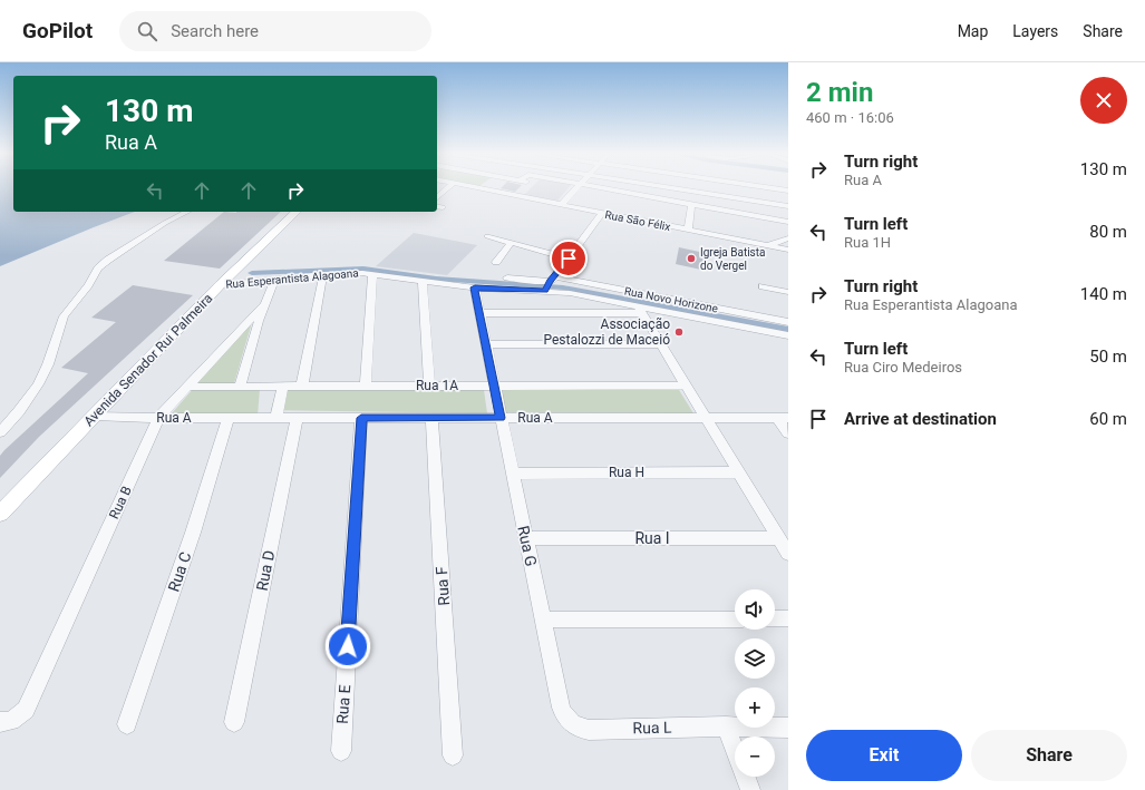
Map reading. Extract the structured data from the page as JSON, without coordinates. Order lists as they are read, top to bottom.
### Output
{
  "streets": {
    "main road": ["Avenida Senador Rui Palmeira"],
    "street": [
      "Rua São Félix",
      "Rua Esperantista Alagoana",
      "Rua Novo Horizone",
      "Rua 1A",
      "Rua A",
      "Rua H",
      "Rua B",
      "Rua I",
      "Rua G",
      "Rua D",
      "Rua C",
      "Rua F",
      "Rua E",
      "Rua L"
    ]
  },
  "crossings": [
    ["Rua Esperantista Alagoana", "Rua Novo Horizone"],
    ["Rua Esperantista Alagoana", "Avenida Senador Rui Palmeira"],
    ["Rua Esperantista Alagoana", "Rua G"],
    ["Avenida Senador Rui Palmeira", "Rua A"],
    ["Rua 1A", "Rua B"],
    ["Rua 1A", "Rua G"],
    ["Rua A", "Rua B"],
    ["Rua A", "Rua G"],
    ["Rua A", "Rua D"],
    ["Rua A", "Rua C"],
    ["Rua A", "Rua F"],
    ["Rua A", "Rua E"],
    ["Rua H", "Rua G"],
    ["Rua I", "Rua G"],
    ["Rua G", "Rua L"]
  ],
  "places": ["Igreja Batista do Vergel", "Associação Pestalozzi de Maceió"],
  "page": {
    "header": "GoPilot",
    "search": "Search here",
    "nav": ["Map", "Layers", "Share"],
    "heading": ["2 min", "460 m · 16:06"],
    "turn": ["130 m", "Rua A"],
    "list": [
      {
        "name": "Turn right",
        "note": "Rua A",
        "value": "130 m"
      },
      {
        "name": "Turn left",
        "note": "Rua 1H",
        "value": "80 m"
      },
      {
        "name": "Turn right",
        "note": "Rua Esperantista Alagoana",
        "value": "140 m"
      },
      {
        "name": "Turn left",
        "note": "Rua Ciro Medeiros",
        "value": "50 m"
      },
      {
        "name": "Arrive at destination",
        "value": "60 m"
      }
    ],
    "map_buttons": ["+", "−"],
    "buttons": ["Exit", "Share"]
  }
}
